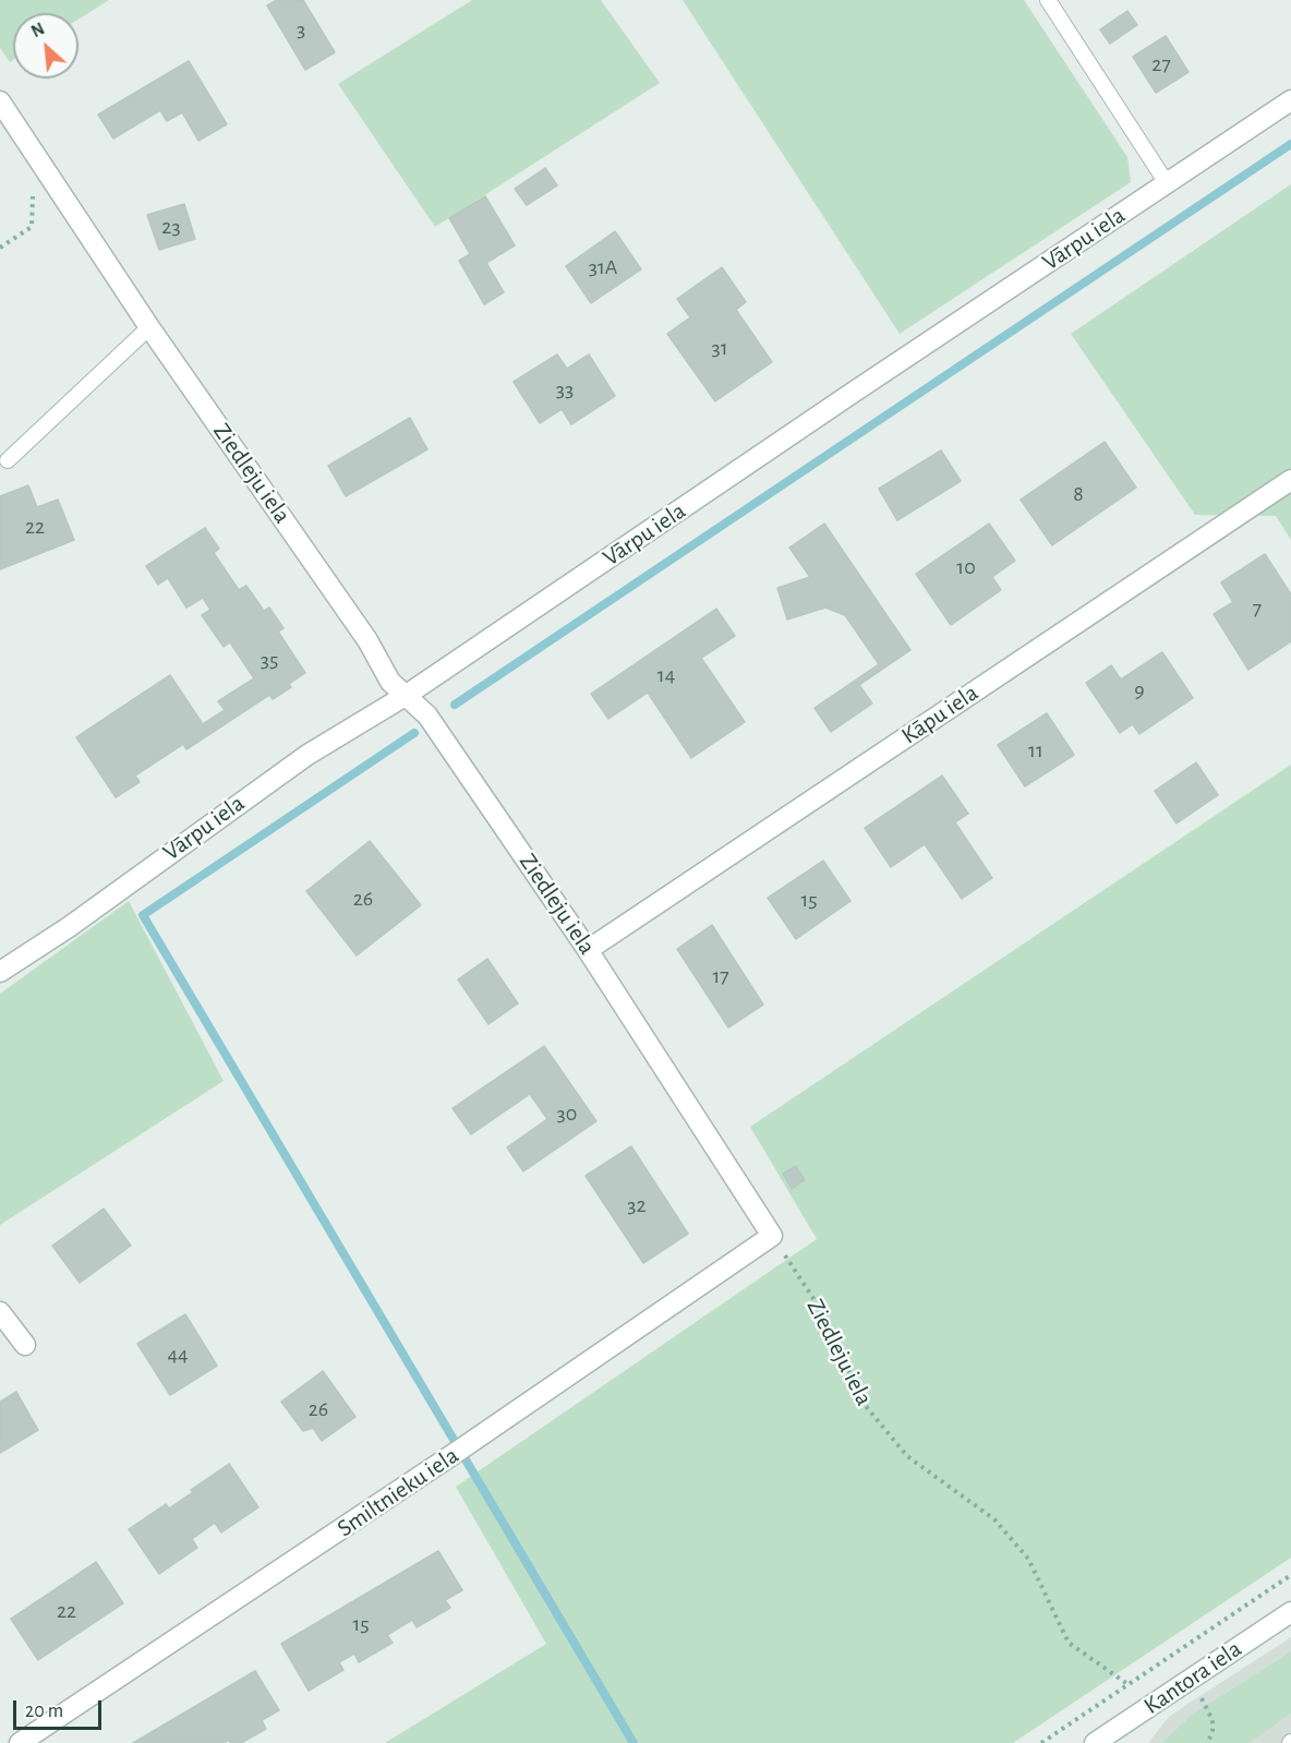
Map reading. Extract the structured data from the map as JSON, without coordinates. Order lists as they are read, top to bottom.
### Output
{
  "streets": {
    "street": [
      "Vārpu iela",
      "Ziedleju iela",
      "Kāpu iela",
      "Smiltnieku iela",
      "Kantora iela"
    ]
  },
  "crossings": [
    ["Vārpu iela", "Ziedleju iela"],
    ["Ziedleju iela", "Kāpu iela"],
    ["Ziedleju iela", "Smiltnieku iela"]
  ],
  "house_numbers": [
    "3",
    "27",
    "23",
    "31A",
    "31",
    "33",
    "8",
    "22",
    "10",
    "7",
    "35",
    "14",
    "9",
    "11",
    "26",
    "15",
    "17",
    "30",
    "32",
    "44",
    "26",
    "22",
    "15"
  ],
  "scale_bar": "20 m",
  "north": "top left"
}
